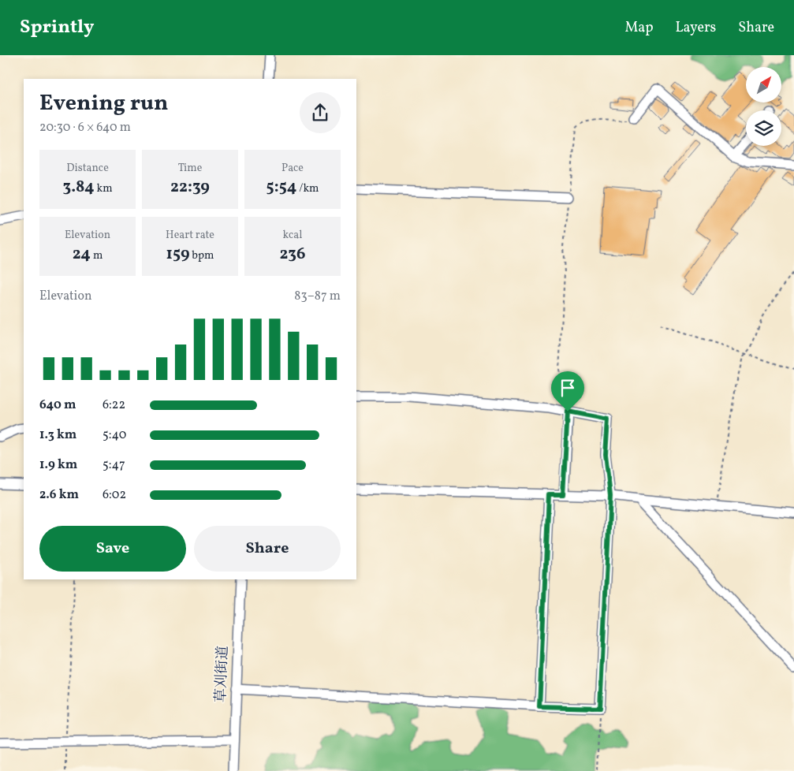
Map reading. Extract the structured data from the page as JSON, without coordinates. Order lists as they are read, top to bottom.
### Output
{
  "streets": {
    "street": ["草刈街道"]
  },
  "north": "top right",
  "page": {
    "header": "Sprintly",
    "nav": ["Map", "Layers", "Share"],
    "heading": ["Evening run", "20:30 · 6 × 640 m"],
    "stats": [
      ["Distance", "3.84 km"],
      ["Time", "22:39"],
      ["Pace", "5:54 /km"],
      ["Elevation", "24 m"],
      ["Heart rate", "159 bpm"],
      ["kcal", "236"]
    ],
    "chart": ["Elevation", "83–87 m"],
    "list": [
      {
        "name": "640 m",
        "note": "6:22"
      },
      {
        "name": "1.3 km",
        "note": "5:40"
      },
      {
        "name": "1.9 km",
        "note": "5:47"
      },
      {
        "name": "2.6 km",
        "note": "6:02"
      }
    ],
    "buttons": ["Save", "Share"]
  }
}
